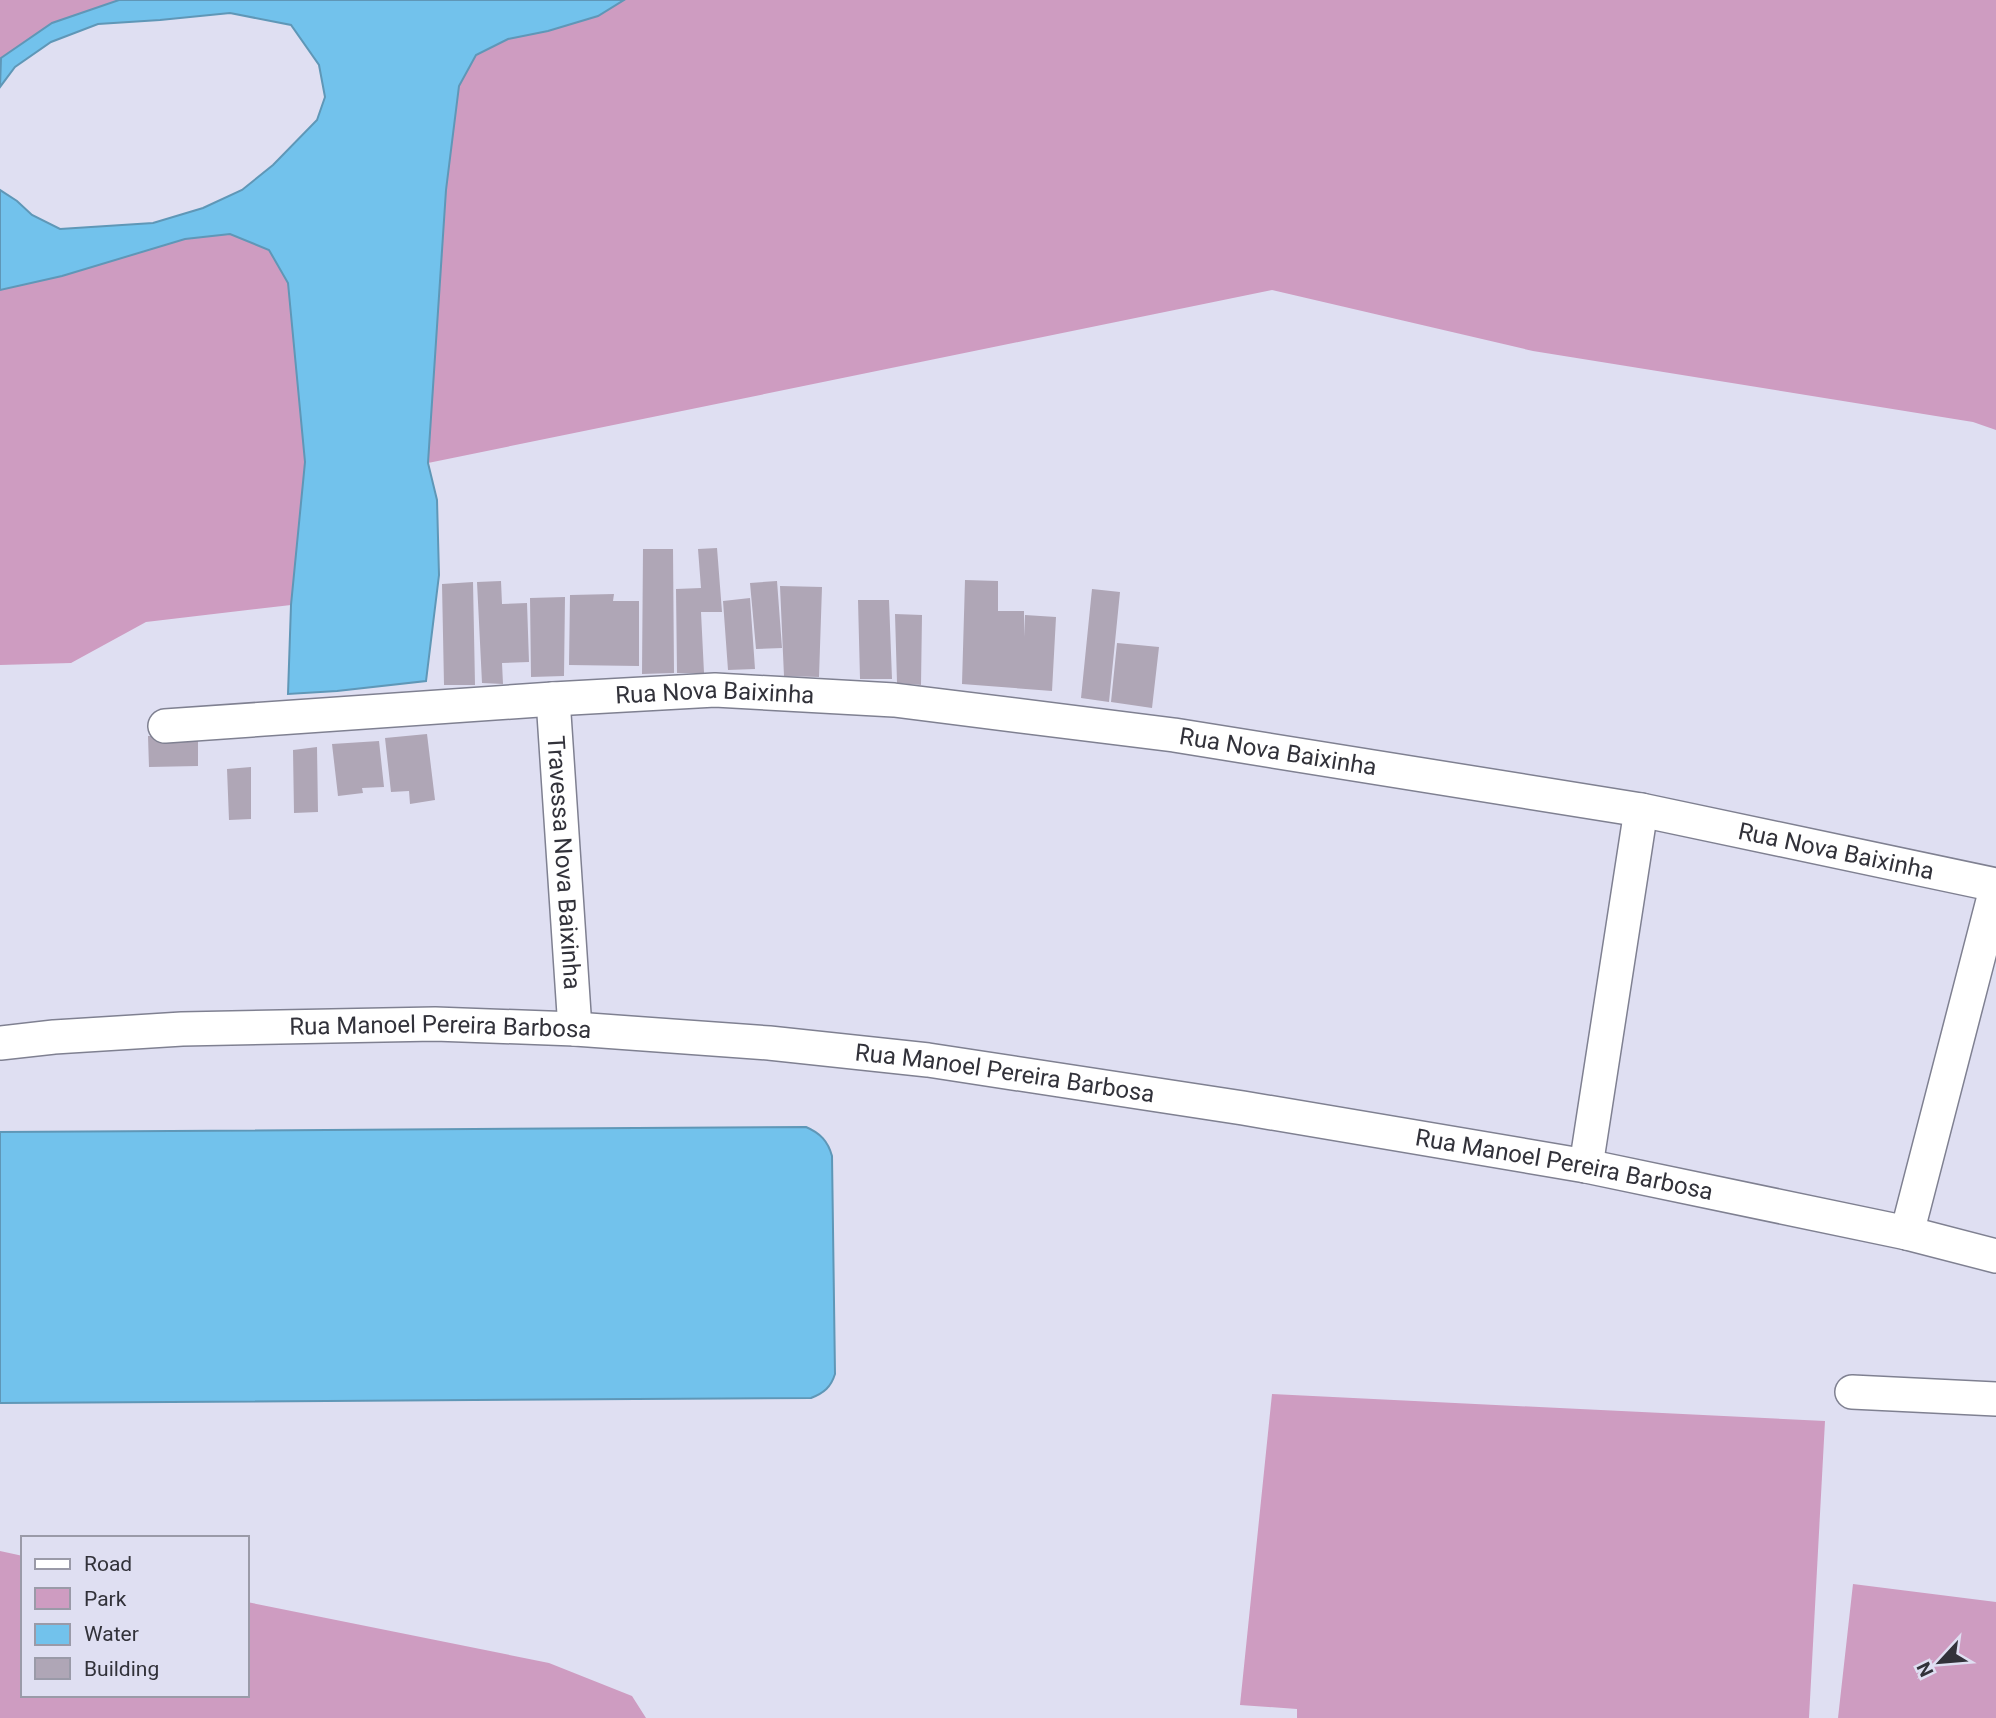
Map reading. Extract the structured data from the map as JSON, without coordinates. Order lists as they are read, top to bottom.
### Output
{
  "streets": {
    "street": ["Rua Nova Baixinha", "Travessa Nova Baixinha", "Rua Manoel Pereira Barbosa"]
  },
  "crossings": [
    ["Rua Nova Baixinha", "Travessa Nova Baixinha"],
    ["Travessa Nova Baixinha", "Rua Manoel Pereira Barbosa"]
  ],
  "legend": [
    "Road",
    "Park",
    "Water",
    "Building"
  ],
  "north": "bottom left"
}
